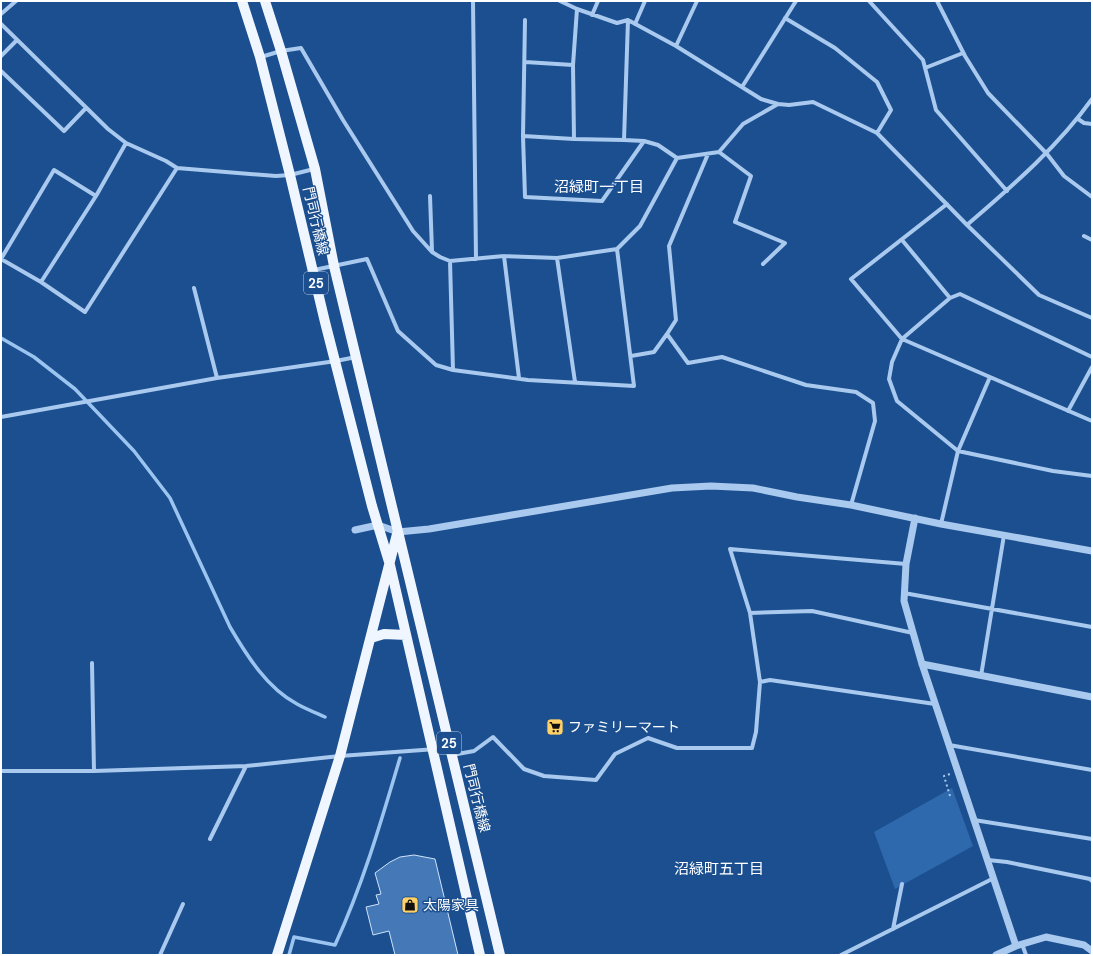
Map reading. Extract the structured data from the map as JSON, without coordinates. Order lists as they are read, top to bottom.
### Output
{
  "streets": {
    "main road": ["門司行橋線", "25"]
  },
  "districts": ["沼緑町一丁目", "沼緑町五丁目"],
  "places": {
    "supermarket": ["ファミリーマート"],
    "shop": ["太陽家具"]
  }
}
